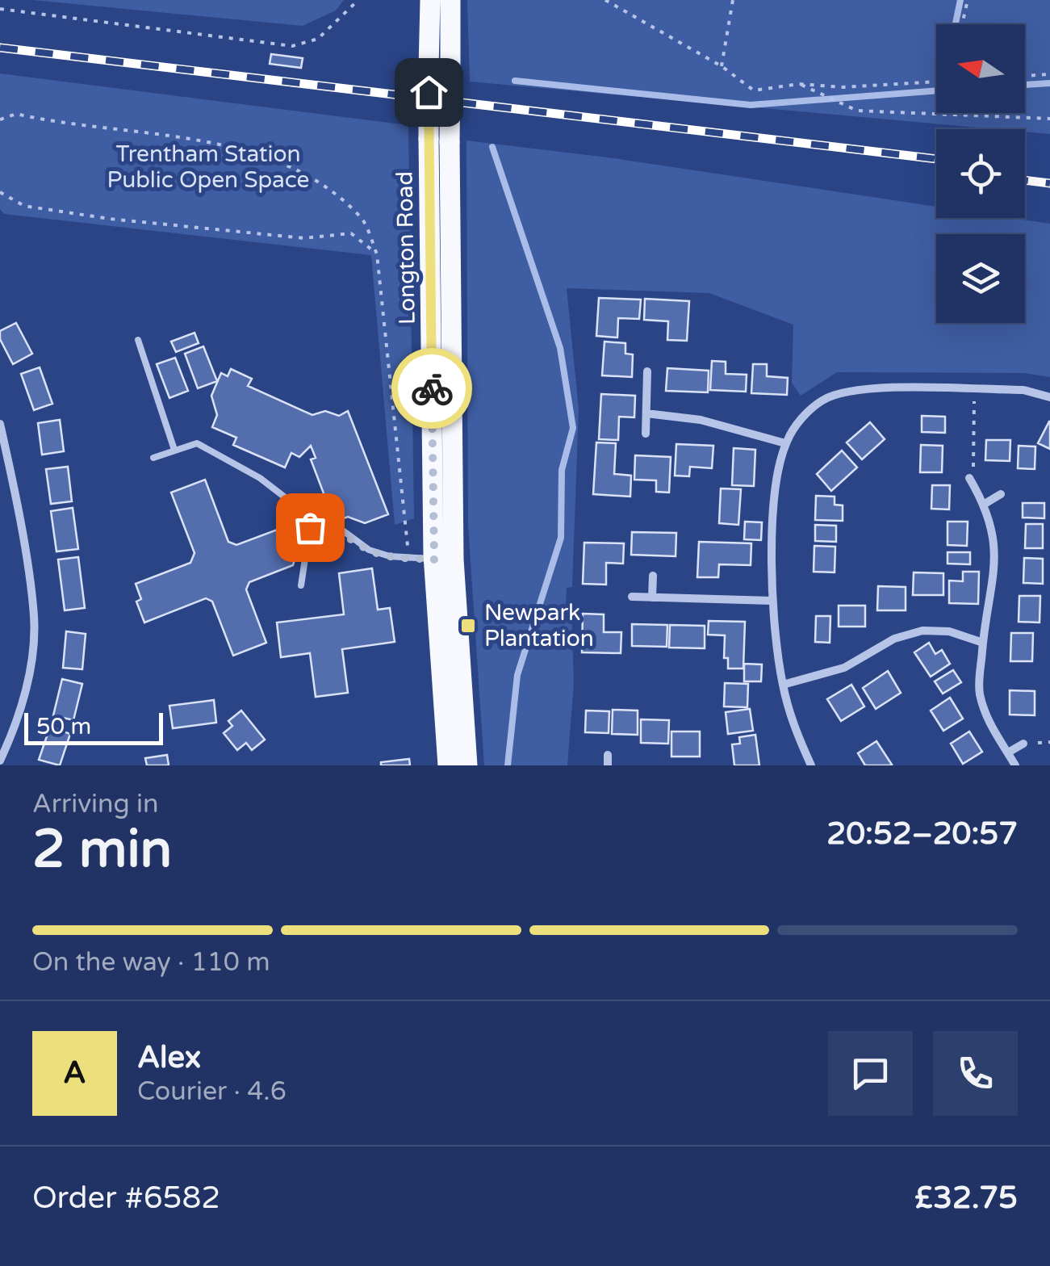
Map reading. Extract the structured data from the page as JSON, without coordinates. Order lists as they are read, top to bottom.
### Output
{
  "streets": {
    "main road": ["Longton Road"]
  },
  "parks": ["Trentham Station Public Open Space"],
  "places": {
    "transit": ["Newpark Plantation"]
  },
  "scale_bar": "50 m",
  "north": "left",
  "page": {
    "scale": "50 m",
    "heading": ["2 min", "Arriving in", "20:52–20:57"],
    "panel": [
      "Alex",
      "Courier · 4.6",
      "Order #6582",
      "£32.75"
    ],
    "bar": "On the way · 110 m",
    "round": "A"
  }
}
